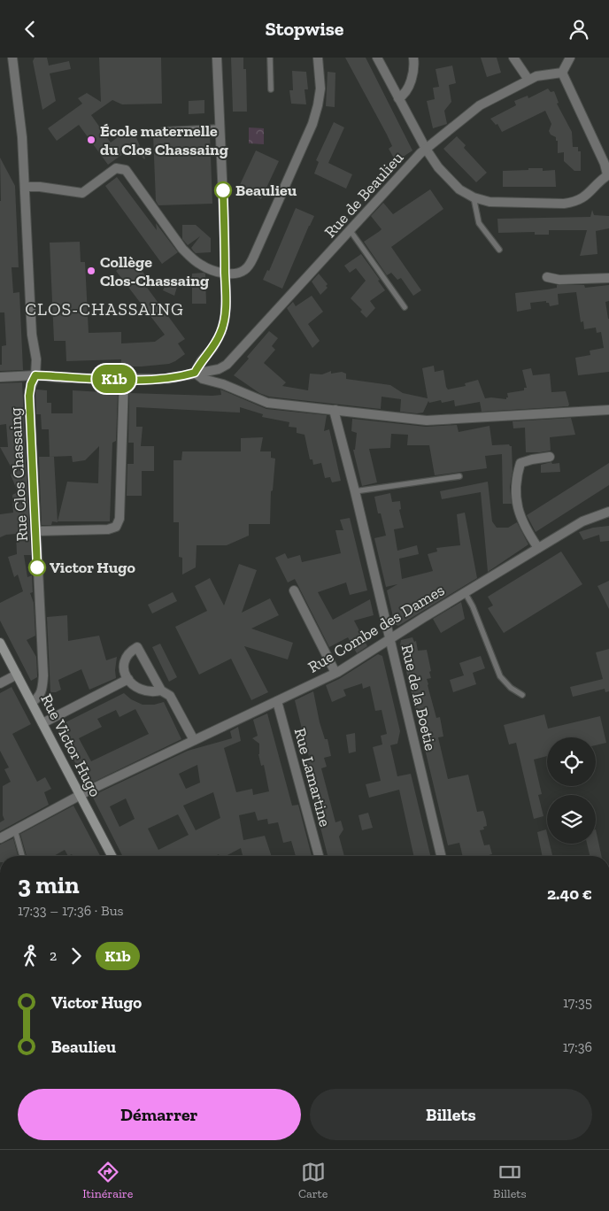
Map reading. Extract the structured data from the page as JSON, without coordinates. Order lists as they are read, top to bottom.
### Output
{
  "streets": {
    "main road": ["Rue Victor Hugo"],
    "street": [
      "Rue de Beaulieu",
      "Rue Clos Chassaing",
      "Rue Combe des Dames",
      "Rue de la Boetie",
      "Rue Lamartine"
    ]
  },
  "crossings": [
    ["Rue de Beaulieu", "Rue Clos Chassaing"],
    ["Rue Clos Chassaing", "Rue Victor Hugo"],
    ["Rue Combe des Dames", "Rue de la Boetie"],
    ["Rue Combe des Dames", "Rue Victor Hugo"],
    ["Rue Combe des Dames", "Rue Lamartine"]
  ],
  "districts": ["CLOS-CHASSAING"],
  "places": [
    "École maternelle du Clos Chassaing",
    "Beaulieu",
    "Collège Clos-Chassaing",
    "Victor Hugo"
  ],
  "lines": ["bus line K1b"],
  "page": {
    "header": "Stopwise",
    "on_map": "K1b",
    "heading": ["3 min", "17:33 – 17:36 · Bus", "2.40 €"],
    "legs": ["2", "K1b"],
    "list": [
      {
        "name": "Victor Hugo",
        "value": "17:35"
      },
      {
        "name": "Beaulieu",
        "value": "17:36"
      }
    ],
    "buttons": ["Démarrer", "Billets"],
    "tabs": ["Itinéraire", "Carte", "Billets"]
  }
}
